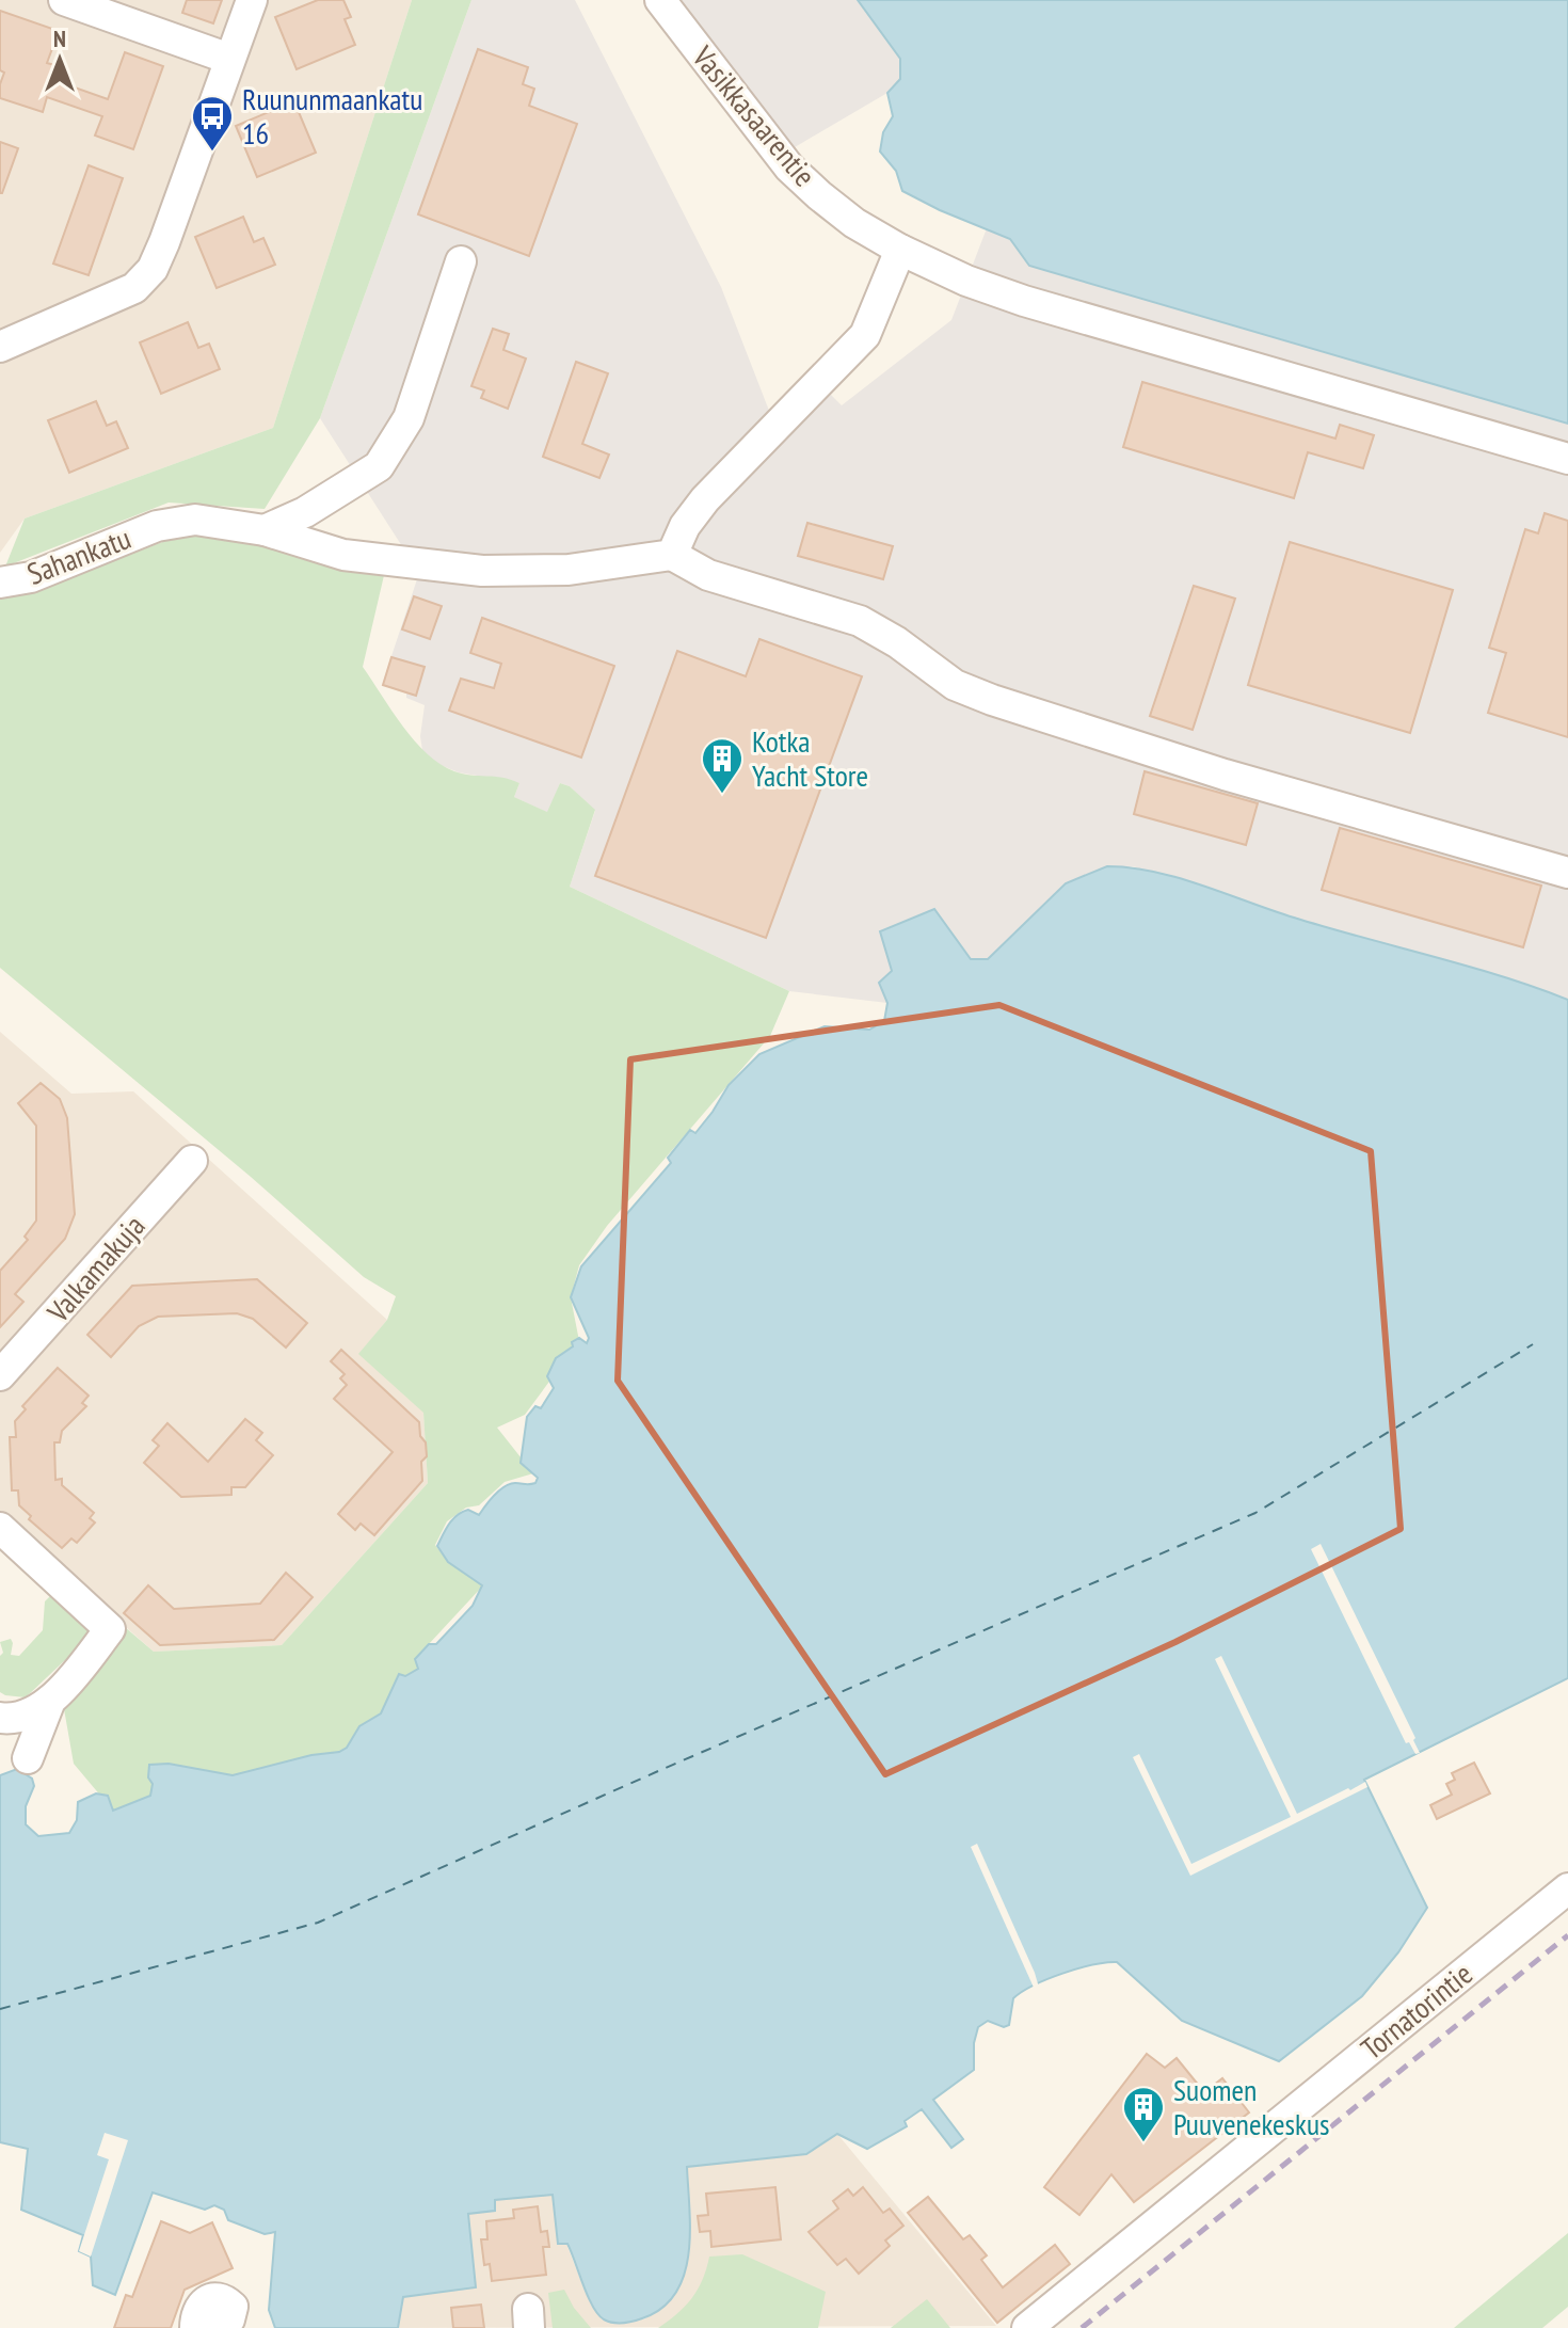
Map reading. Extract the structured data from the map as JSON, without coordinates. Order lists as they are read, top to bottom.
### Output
{
  "streets": {
    "street": [
      "Vasikkasaarentie",
      "Sahankatu",
      "Valkamakuja",
      "Tornatorintie"
    ]
  },
  "places": {
    "bus stop": ["Ruununmaankatu 16"],
    "building": ["Kotka Yacht Store", "Suomen Puuvenekeskus"]
  },
  "north": "top"
}
